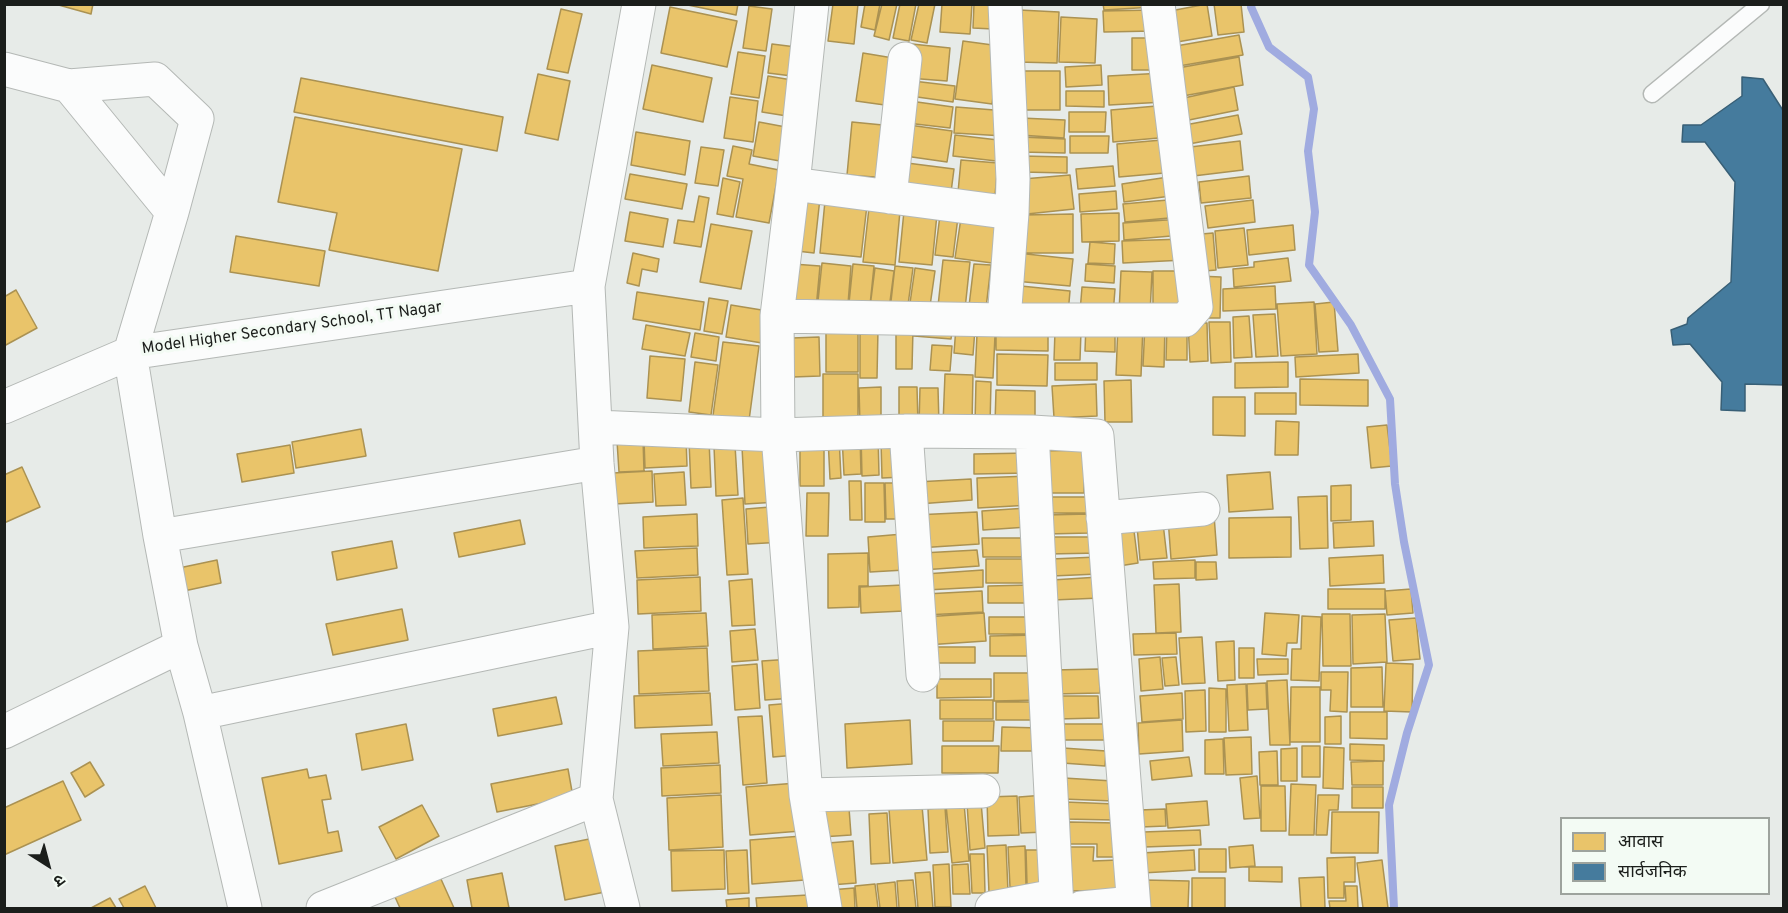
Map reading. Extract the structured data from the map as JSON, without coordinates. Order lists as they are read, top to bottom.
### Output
{
  "streets": {
    "street": ["Model Higher Secondary School, TT Nagar"]
  },
  "legend": ["आवास", "सार्वजनिक"],
  "north": "bottom right"
}
